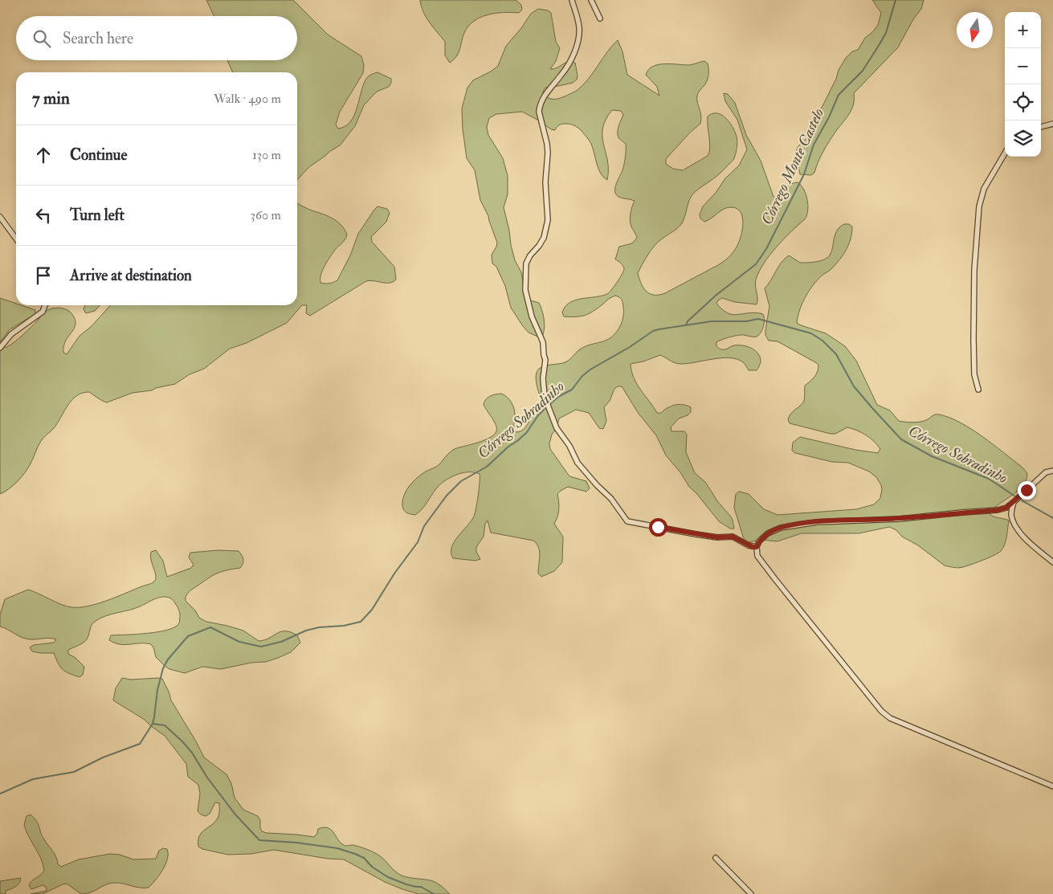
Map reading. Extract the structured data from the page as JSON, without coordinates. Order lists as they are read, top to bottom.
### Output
{
  "water": ["Córrego Monte Castelo", "Córrego Sobradinho"],
  "north": "bottom",
  "page": {
    "map_buttons": ["+", "−"],
    "search": "Search here",
    "heading": ["7 min", "Walk · 490 m"],
    "list": [
      ["Continue", "130 m"],
      ["Turn left", "360 m"],
      "Arrive at destination"
    ]
  }
}
